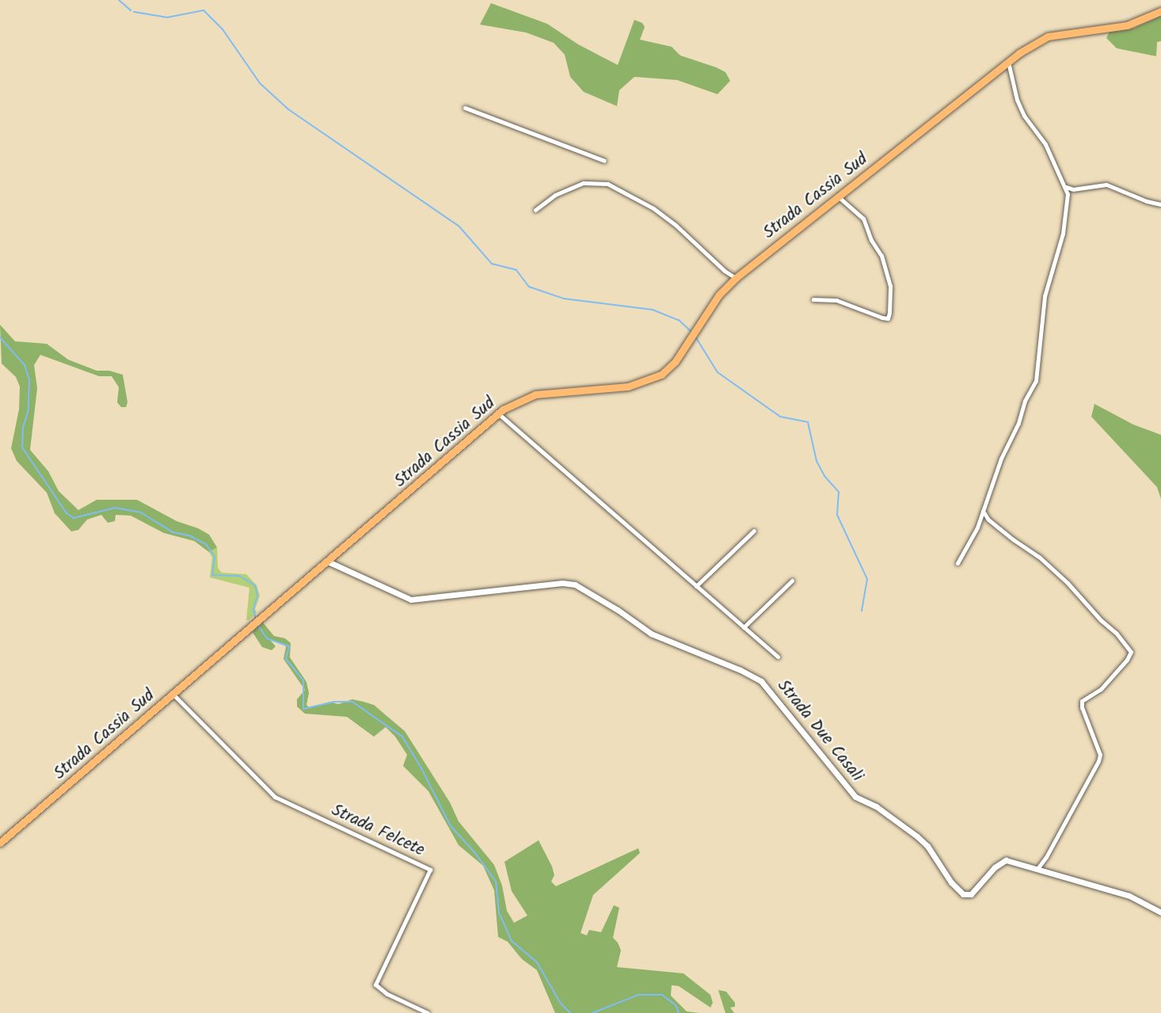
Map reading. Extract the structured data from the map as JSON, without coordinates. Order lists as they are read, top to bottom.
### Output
{
  "streets": {
    "main road": ["Strada Cassia Sud"],
    "street": ["Strada Due Casali", "Strada Felcete"]
  },
  "crossings": [
    ["Strada Cassia Sud", "Strada Due Casali"],
    ["Strada Cassia Sud", "Strada Felcete"]
  ]
}
